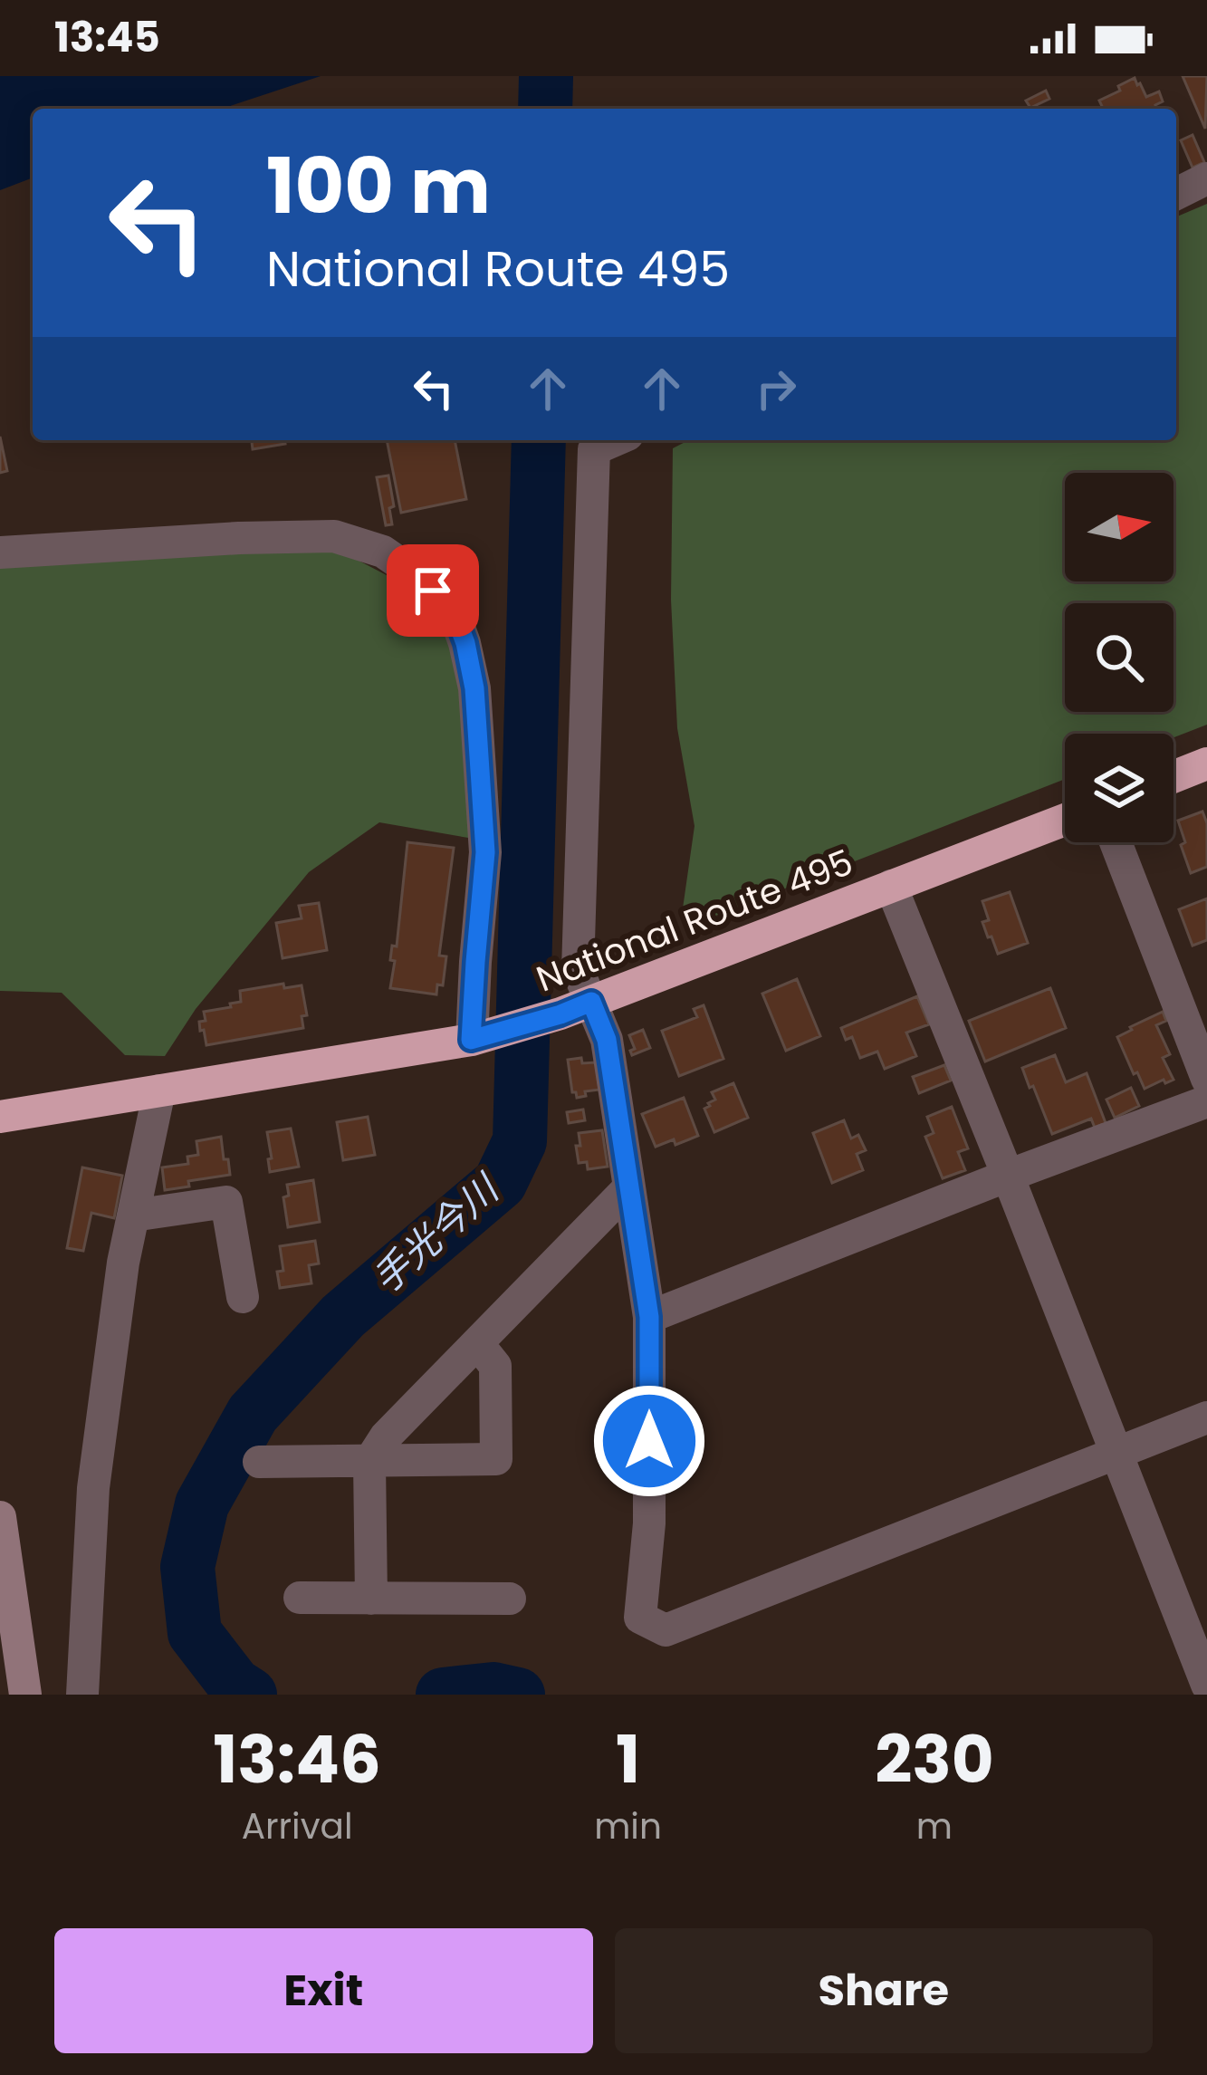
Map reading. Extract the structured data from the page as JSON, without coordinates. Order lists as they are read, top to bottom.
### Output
{
  "streets": {
    "highway": ["National Route 495"]
  },
  "water": ["手光今川"],
  "north": "right",
  "page": {
    "status": "13:45",
    "turn": ["100 m", "National Route 495"],
    "eta": [
      "13:46",
      "Arrival",
      "1",
      "min",
      "230",
      "m"
    ],
    "buttons": ["Exit", "Share"]
  }
}
